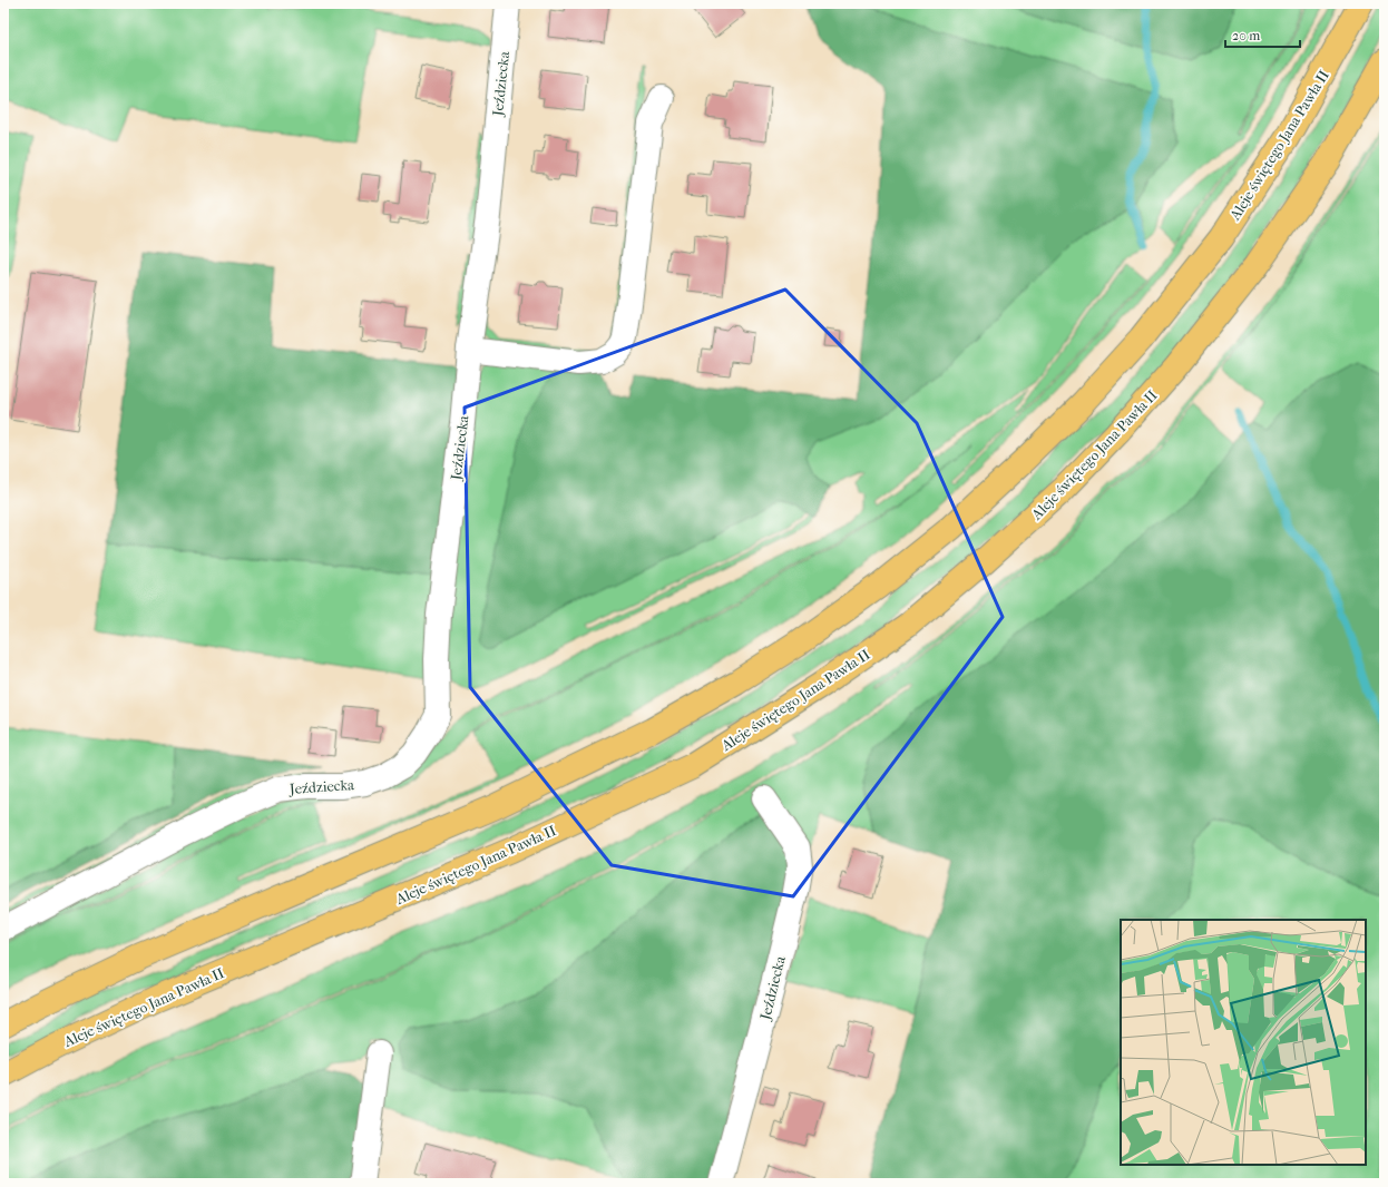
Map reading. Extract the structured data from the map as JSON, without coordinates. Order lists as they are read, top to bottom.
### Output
{
  "streets": {
    "highway": ["Aleje świętego Jana Pawła II"],
    "street": ["Jeździecka"]
  },
  "scale_bar": "20 m"
}
